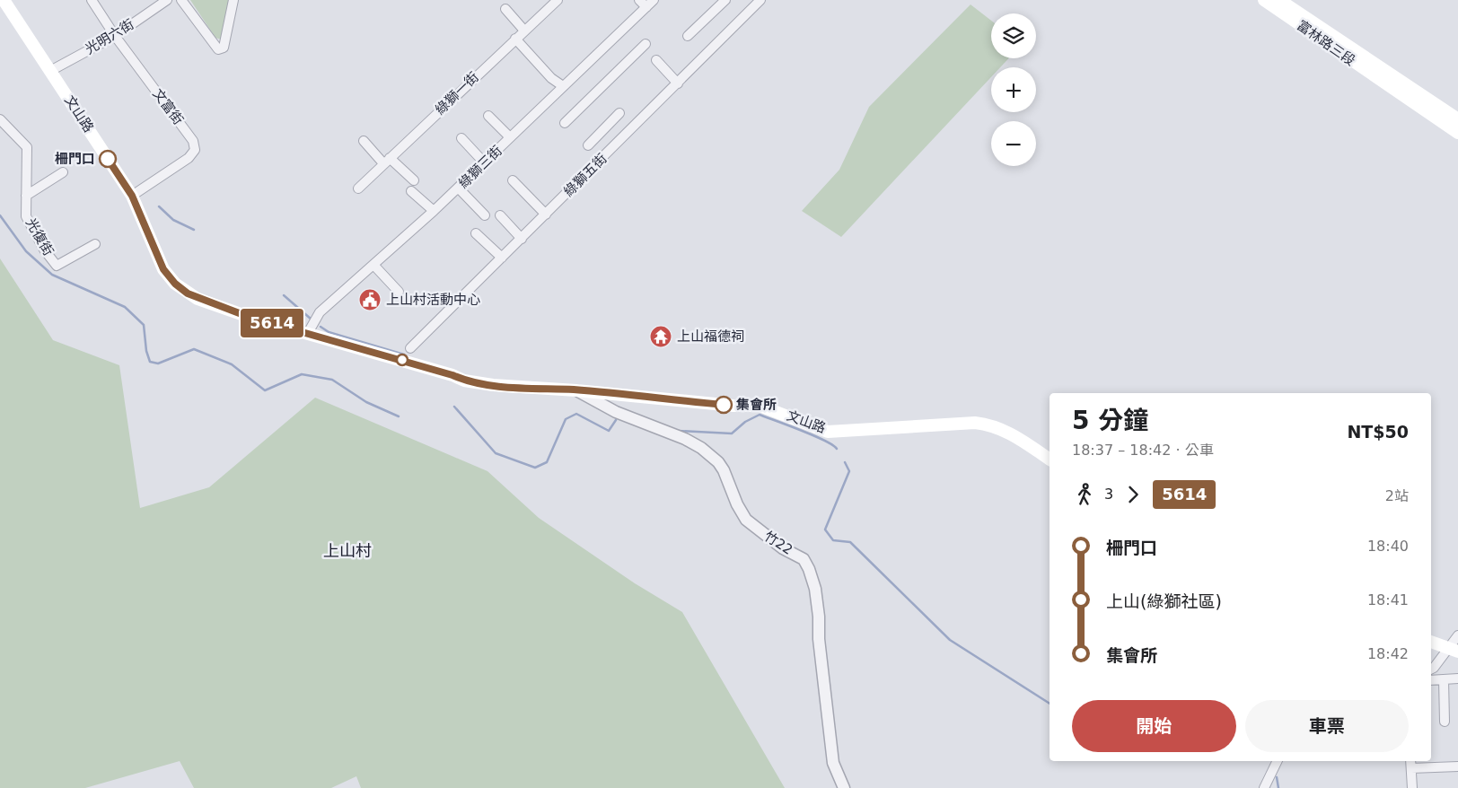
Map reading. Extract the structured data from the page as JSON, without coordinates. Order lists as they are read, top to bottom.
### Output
{
  "streets": {
    "main road": ["富林路三段", "文山路"],
    "street": [
      "光明六街",
      "綠獅一街",
      "文富街",
      "綠獅三街",
      "綠獅五街",
      "光復街",
      "竹22"
    ]
  },
  "crossings": [
    ["光明六街", "文富街"],
    ["光明六街", "文山路"],
    ["文富街", "文山路"],
    ["文山路", "綠獅三街"],
    ["文山路", "竹22"]
  ],
  "districts": ["上山村"],
  "places": {
    "other": ["柵門口", "集會所"],
    "public building": ["上山村活動中心"],
    "temple": ["上山福德祠"]
  },
  "lines": ["bus line 5614"],
  "page": {
    "on_map": "5614",
    "map_buttons": ["+", "−"],
    "heading": ["5 分鐘", "18:37 – 18:42 · 公車", "NT$50"],
    "legs": ["3", "5614", "2站"],
    "list": [
      {
        "name": "柵門口",
        "value": "18:40"
      },
      {
        "name": "上山(綠獅社區)",
        "value": "18:41"
      },
      {
        "name": "集會所",
        "value": "18:42"
      }
    ],
    "buttons": ["開始", "車票"]
  }
}
